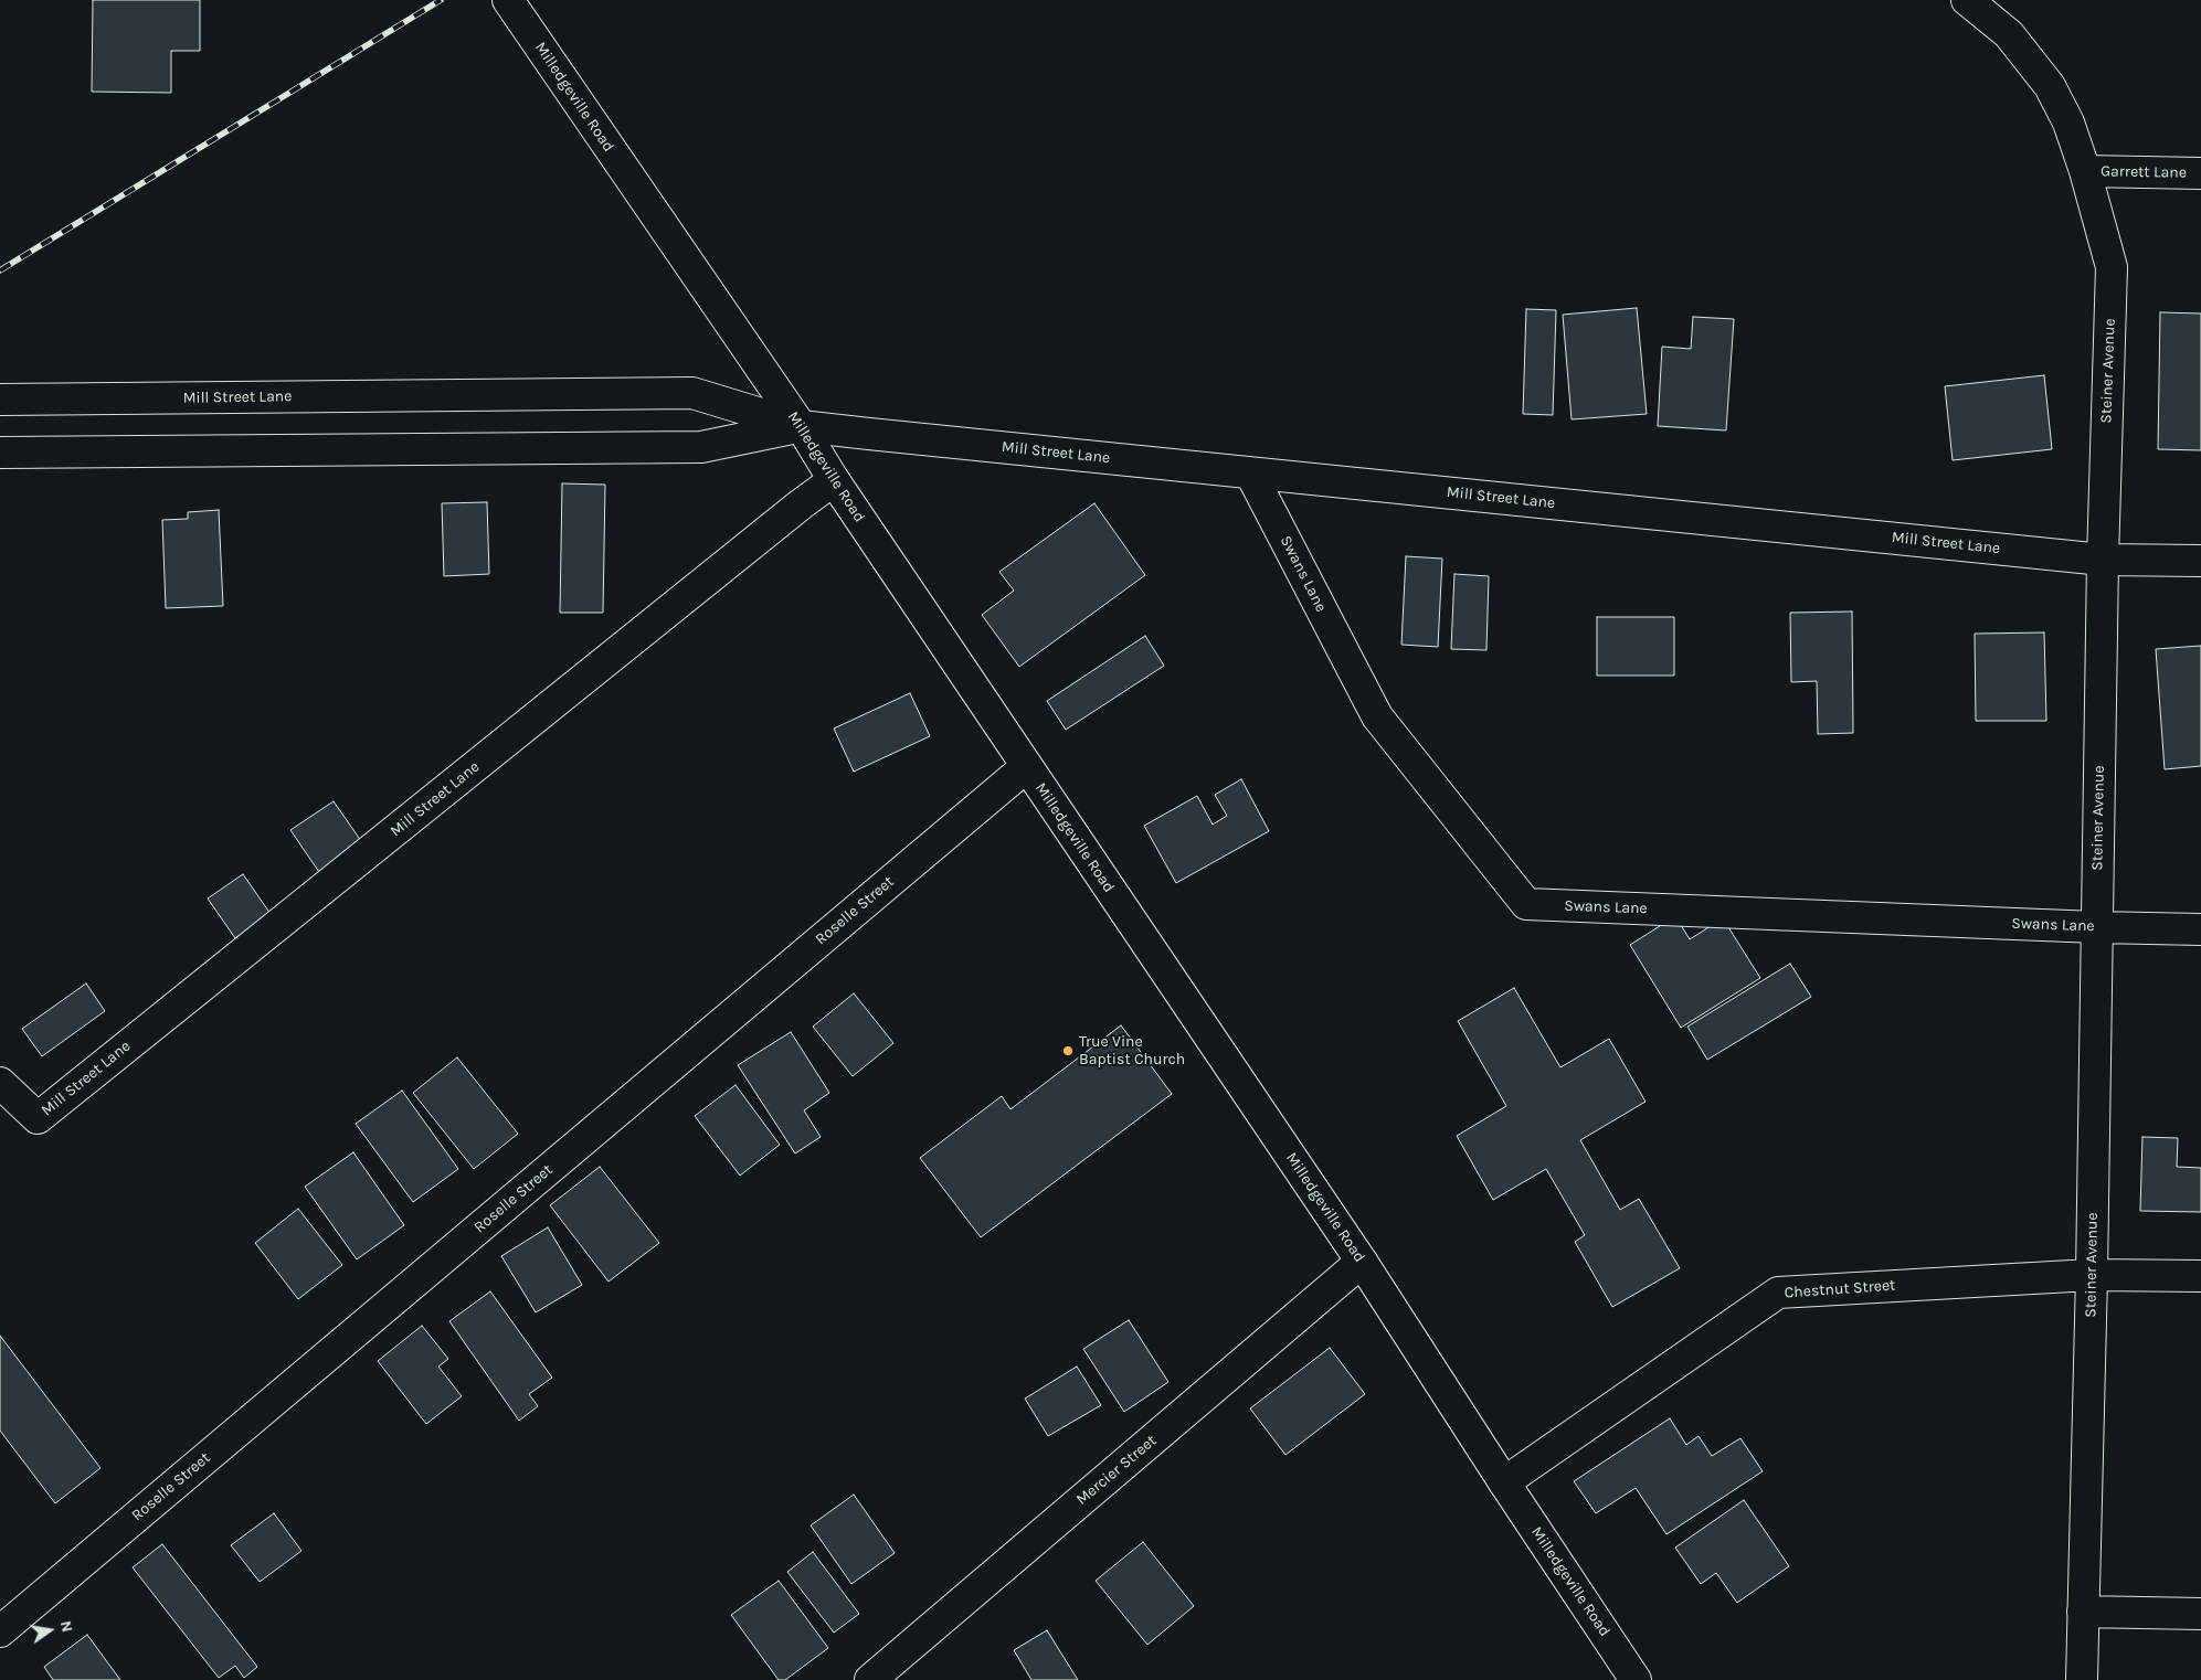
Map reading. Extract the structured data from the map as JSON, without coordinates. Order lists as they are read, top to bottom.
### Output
{
  "streets": {
    "street": [
      "Milledgeville Road",
      "Garrett Lane",
      "Steiner Avenue",
      "Mill Street Lane",
      "Swans Lane",
      "Roselle Street",
      "Chestnut Street",
      "Mercier Street"
    ]
  },
  "crossings": [
    ["Milledgeville Road", "Mill Street Lane"],
    ["Milledgeville Road", "Roselle Street"],
    ["Milledgeville Road", "Chestnut Street"],
    ["Milledgeville Road", "Mercier Street"],
    ["Garrett Lane", "Steiner Avenue"],
    ["Steiner Avenue", "Mill Street Lane"],
    ["Steiner Avenue", "Swans Lane"],
    ["Steiner Avenue", "Chestnut Street"],
    ["Mill Street Lane", "Swans Lane"]
  ],
  "places": ["True Vine Baptist Church"],
  "north": "right"
}
